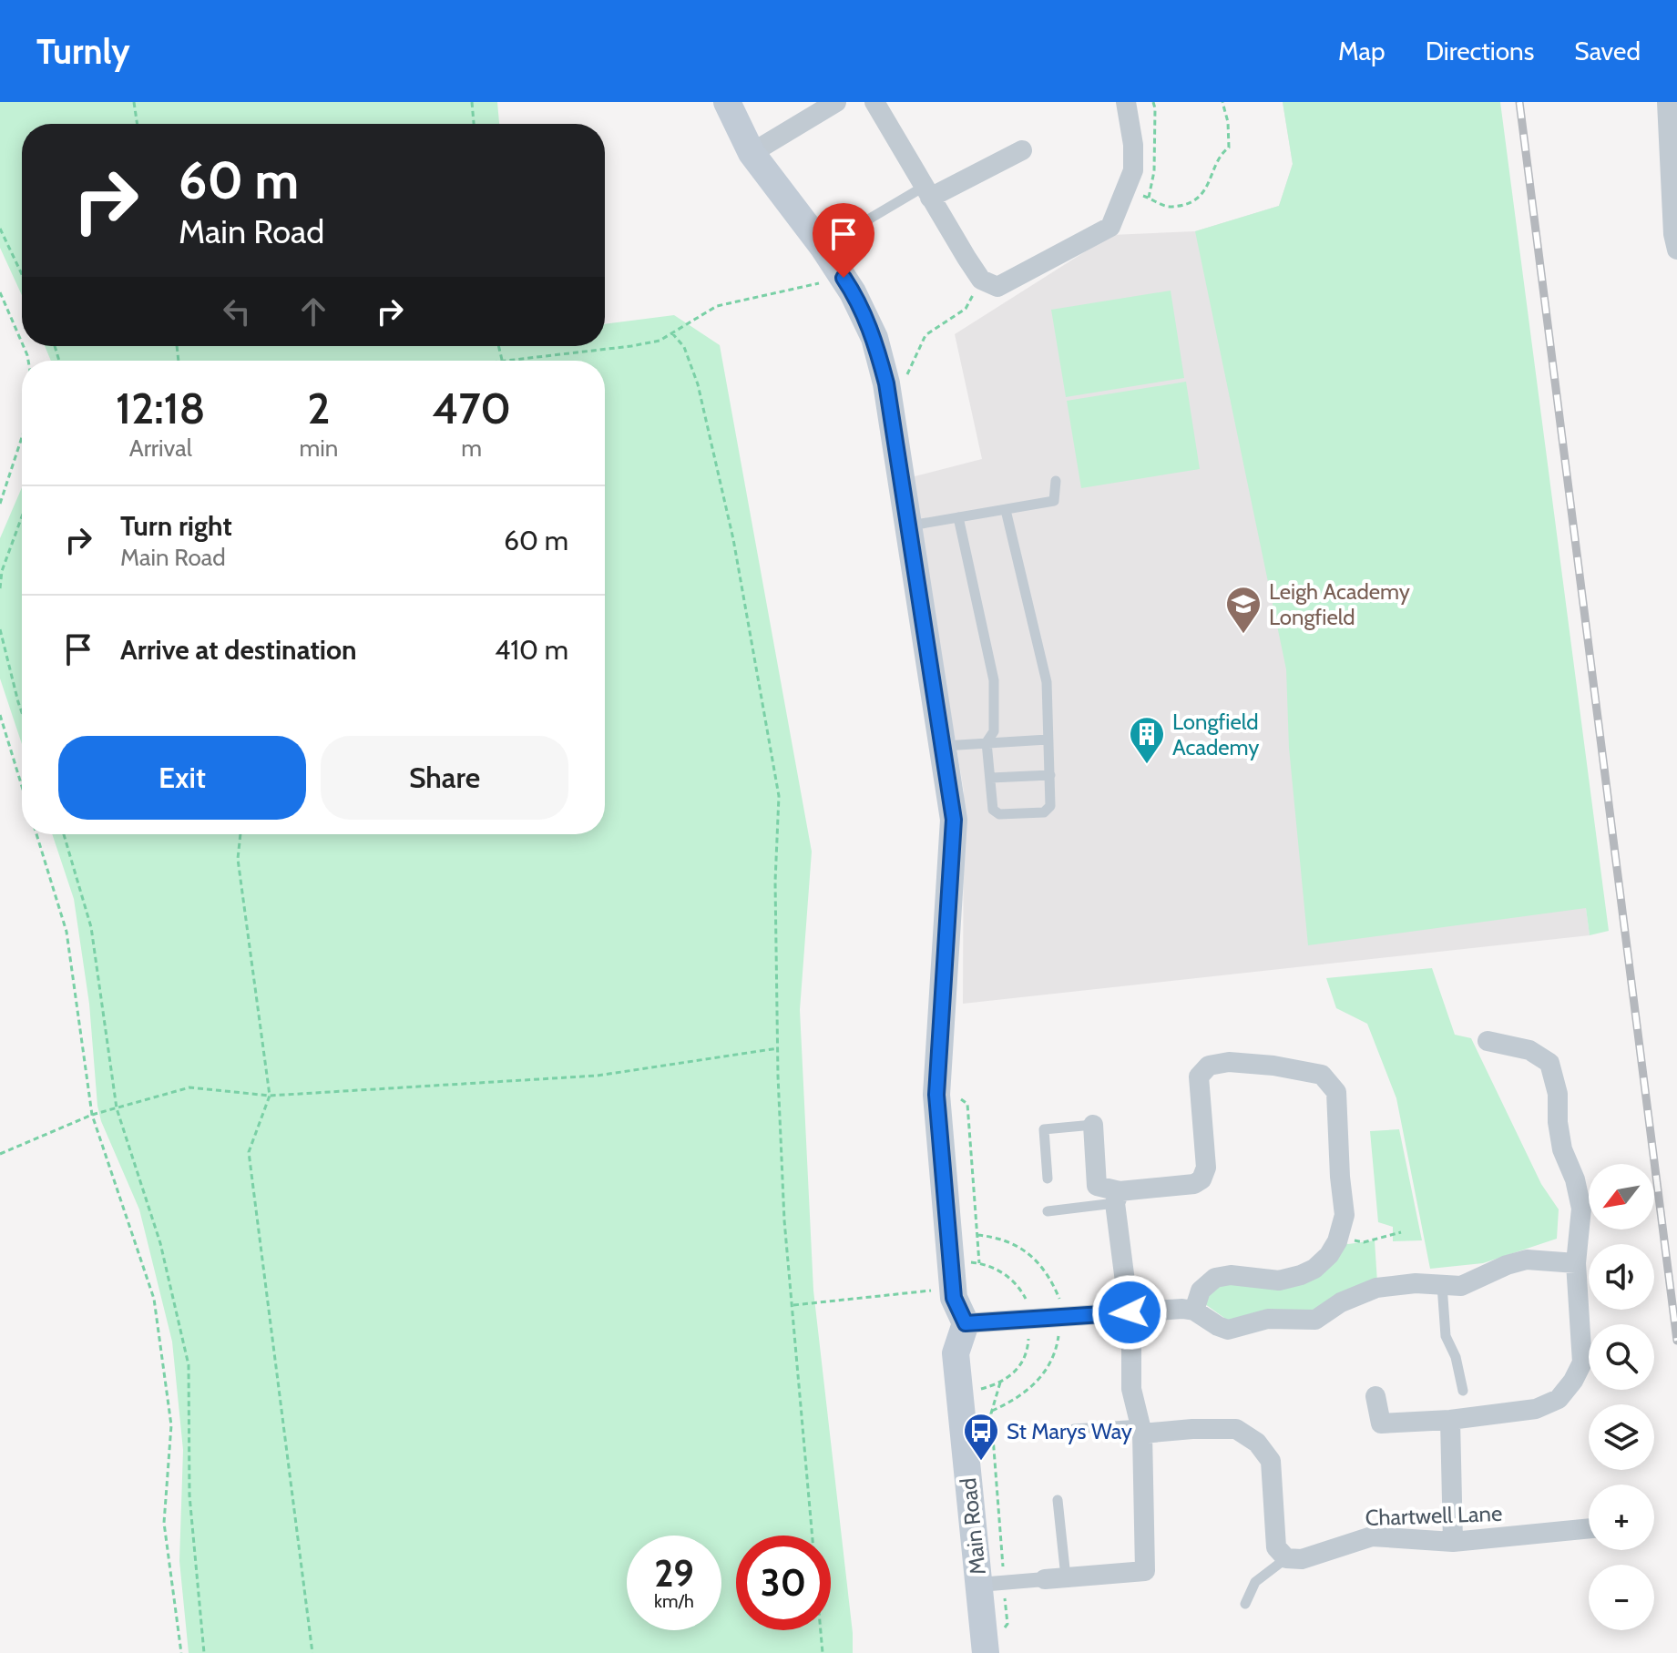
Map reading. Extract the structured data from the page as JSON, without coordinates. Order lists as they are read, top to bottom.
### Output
{
  "streets": {
    "main road": ["Main Road"],
    "street": ["Chartwell Lane"]
  },
  "places": {
    "school or university": ["Leigh Academy Longfield"],
    "building": ["Longfield Academy"],
    "bus stop": ["St Marys Way"]
  },
  "north": "bottom left",
  "page": {
    "header": "Turnly",
    "nav": ["Map", "Directions", "Saved"],
    "turn": ["60 m", "Main Road"],
    "eta": [
      "12:18",
      "Arrival",
      "2",
      "min",
      "470",
      "m"
    ],
    "list": [
      {
        "name": "Turn right",
        "note": "Main Road",
        "value": "60 m"
      },
      {
        "name": "Arrive at destination",
        "value": "410 m"
      }
    ],
    "buttons": ["Exit", "Share"],
    "map_buttons": ["+", "−"],
    "speed": "29 km/h",
    "limit": "30"
  }
}
